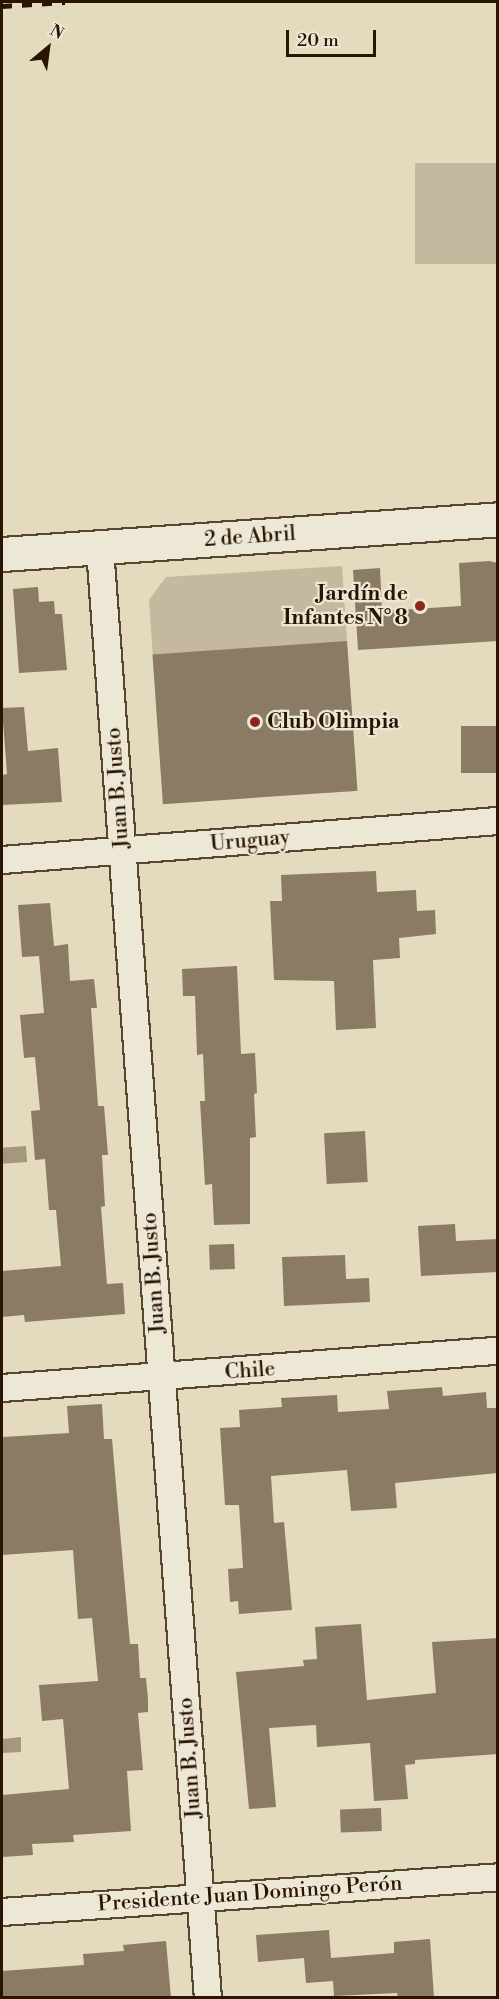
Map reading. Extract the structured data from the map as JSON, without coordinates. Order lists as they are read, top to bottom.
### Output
{
  "streets": {
    "main road": ["2 de Abril"],
    "street": [
      "Juan B. Justo",
      "Uruguay",
      "Chile",
      "Presidente Juan Domingo Perón"
    ]
  },
  "crossings": [
    ["2 de Abril", "Juan B. Justo"],
    ["Juan B. Justo", "Uruguay"],
    ["Juan B. Justo", "Chile"],
    ["Juan B. Justo", "Presidente Juan Domingo Perón"]
  ],
  "places": ["Jardín de Infantes N° 8", "Club Olimpia"],
  "scale_bar": "20 m",
  "north": "top right"
}
